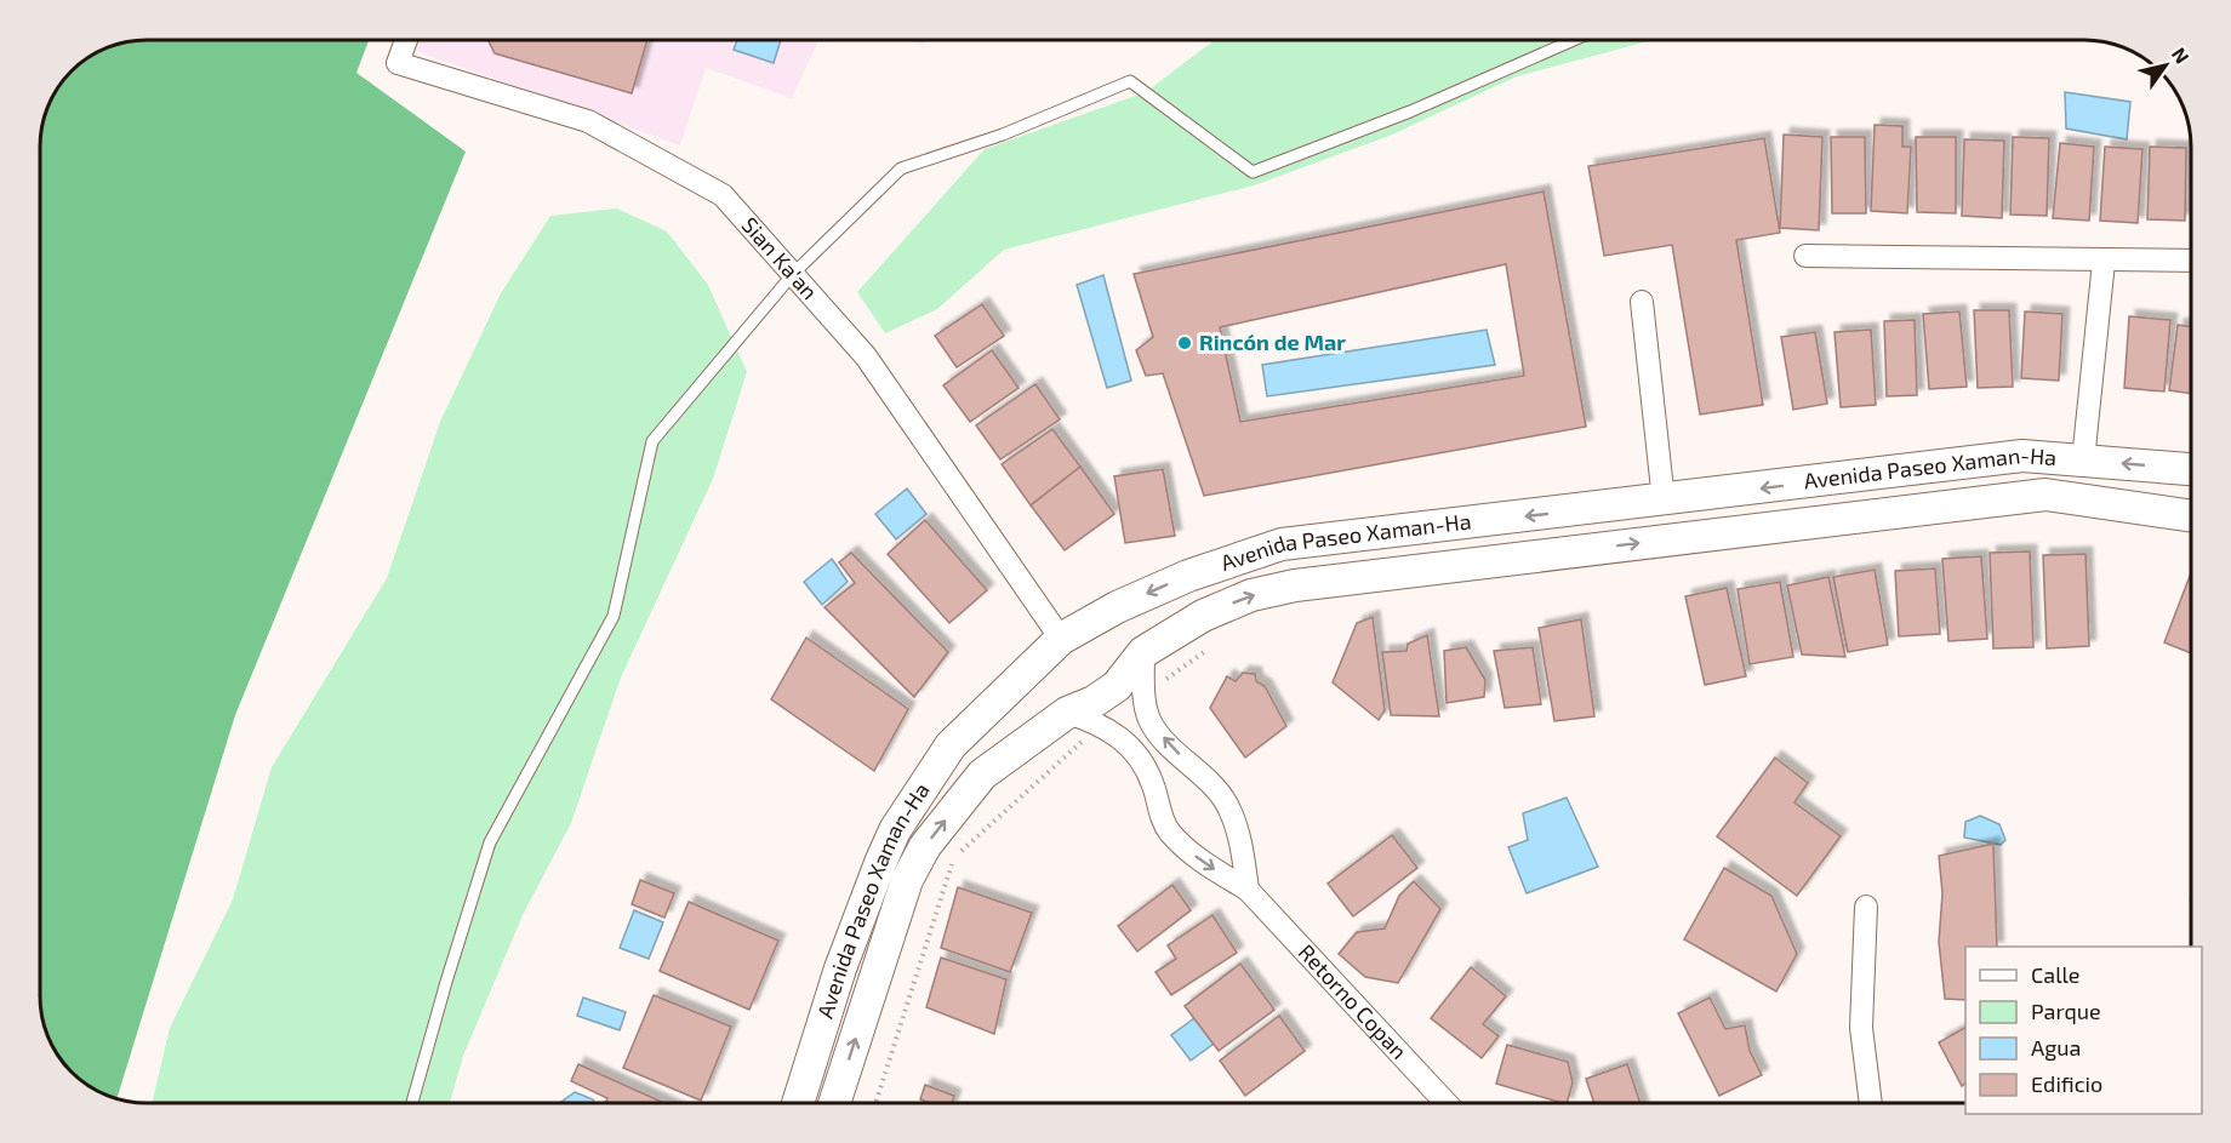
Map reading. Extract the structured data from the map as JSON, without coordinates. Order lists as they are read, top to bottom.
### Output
{
  "streets": {
    "main road": ["Avenida Paseo Xaman-Ha"],
    "street": ["Sian Ka'an", "Retorno Copan"]
  },
  "crossings": [
    ["Sian Ka'an", "Avenida Paseo Xaman-Ha"],
    ["Avenida Paseo Xaman-Ha", "Retorno Copan"]
  ],
  "places": ["Rincón de Mar"],
  "legend": [
    "Calle",
    "Parque",
    "Agua",
    "Edificio"
  ],
  "north": "top right"
}
